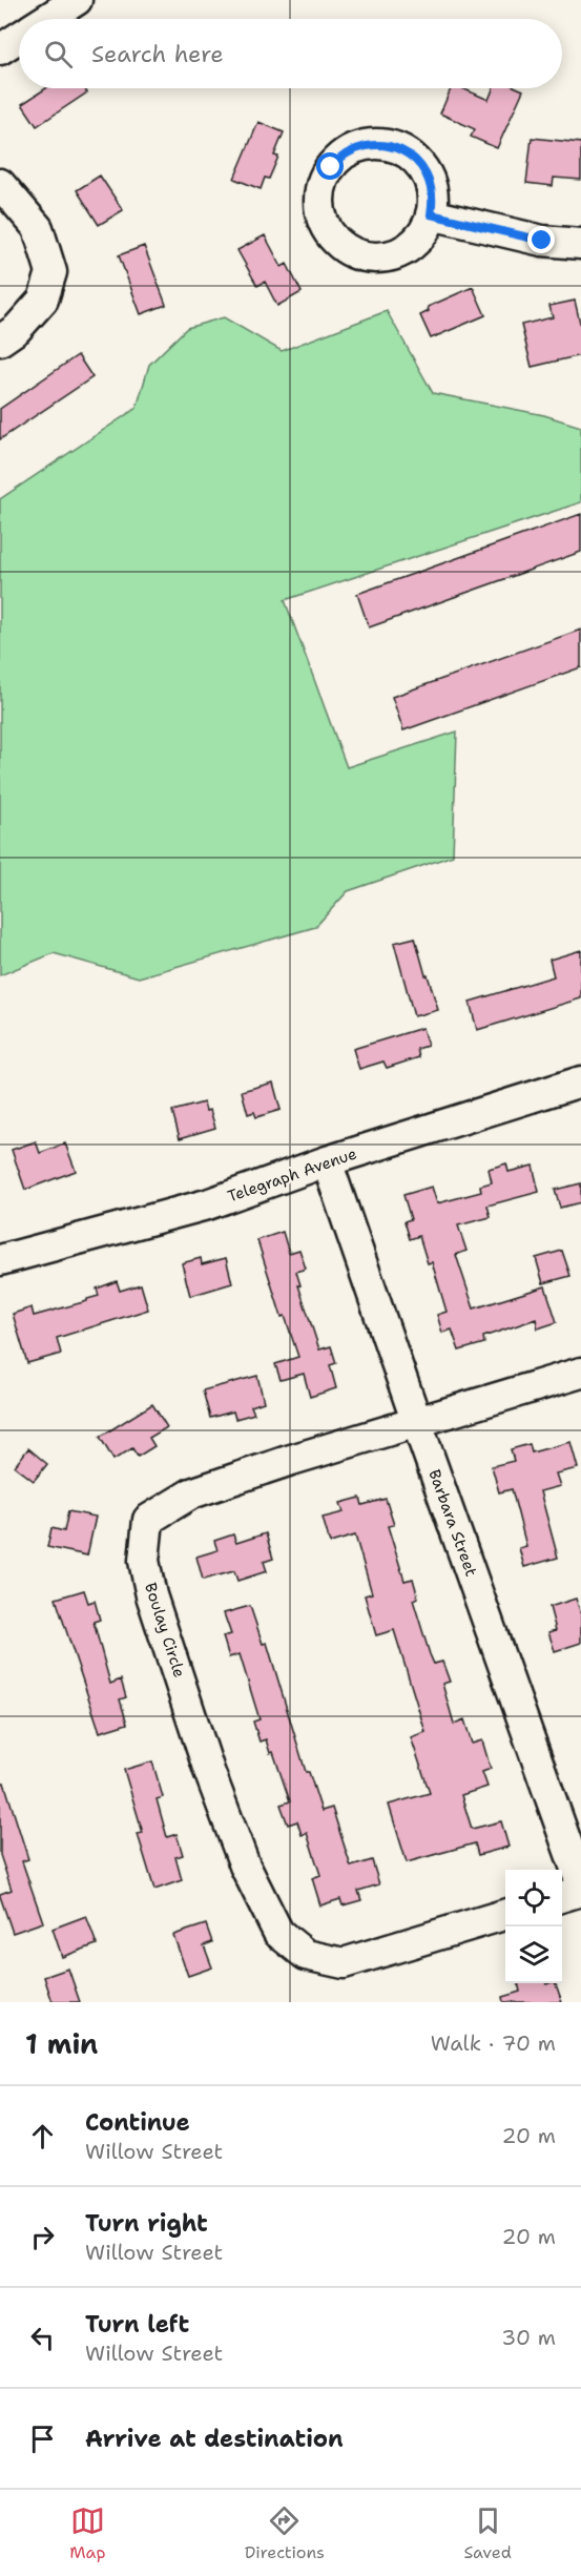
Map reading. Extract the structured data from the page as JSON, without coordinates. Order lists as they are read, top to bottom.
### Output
{
  "streets": {
    "street": ["Telegraph Avenue", "Barbara Street", "Boulay Circle"]
  },
  "crossings": [
    ["Telegraph Avenue", "Barbara Street"],
    ["Barbara Street", "Boulay Circle"]
  ],
  "page": {
    "search": "Search here",
    "heading": ["1 min", "Walk · 70 m"],
    "list": [
      ["Continue", "Willow Street", "20 m"],
      ["Turn right", "Willow Street", "20 m"],
      ["Turn left", "Willow Street", "30 m"],
      "Arrive at destination"
    ],
    "nav": ["Map", "Directions", "Saved"]
  }
}
